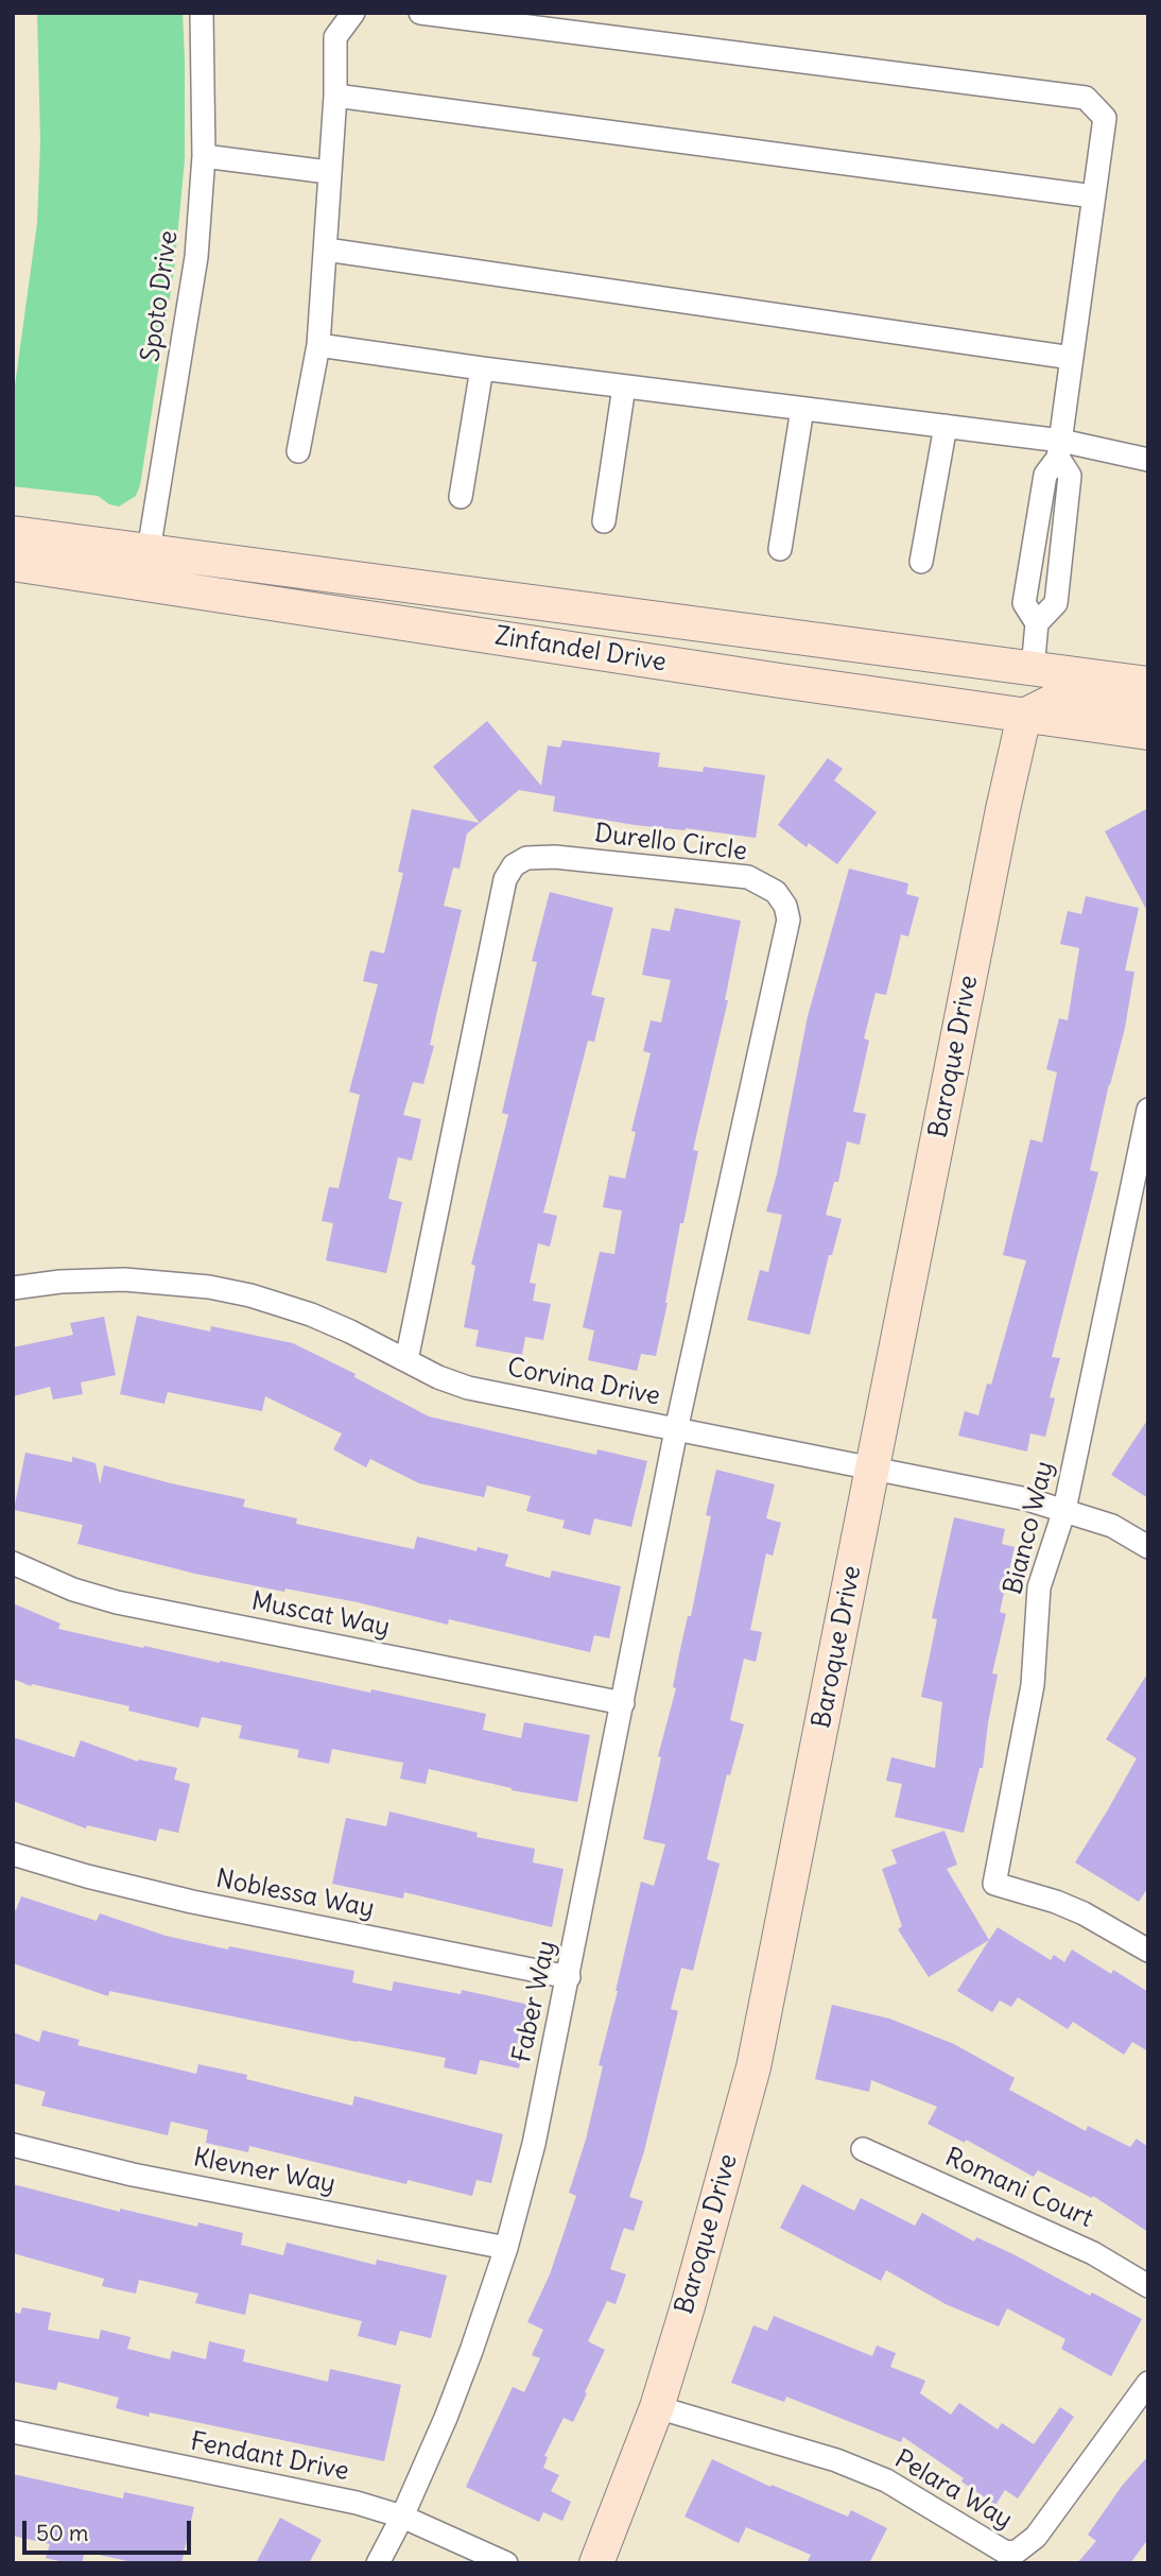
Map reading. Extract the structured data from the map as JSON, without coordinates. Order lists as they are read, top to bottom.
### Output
{
  "streets": {
    "street": [
      "Spoto Drive",
      "Zinfandel Drive",
      "Durello Circle",
      "Baroque Drive",
      "Corvina Drive",
      "Bianco Way",
      "Muscat Way",
      "Noblessa Way",
      "Faber Way",
      "Klevner Way",
      "Romani Court",
      "Fendant Drive",
      "Pelara Way"
    ]
  },
  "crossings": [
    ["Spoto Drive", "Zinfandel Drive"],
    ["Zinfandel Drive", "Baroque Drive"],
    ["Durello Circle", "Corvina Drive"],
    ["Durello Circle", "Faber Way"],
    ["Baroque Drive", "Corvina Drive"],
    ["Baroque Drive", "Pelara Way"],
    ["Corvina Drive", "Bianco Way"],
    ["Corvina Drive", "Faber Way"],
    ["Muscat Way", "Faber Way"],
    ["Noblessa Way", "Faber Way"],
    ["Faber Way", "Klevner Way"],
    ["Faber Way", "Fendant Drive"]
  ],
  "scale_bar": "50 m"
}
